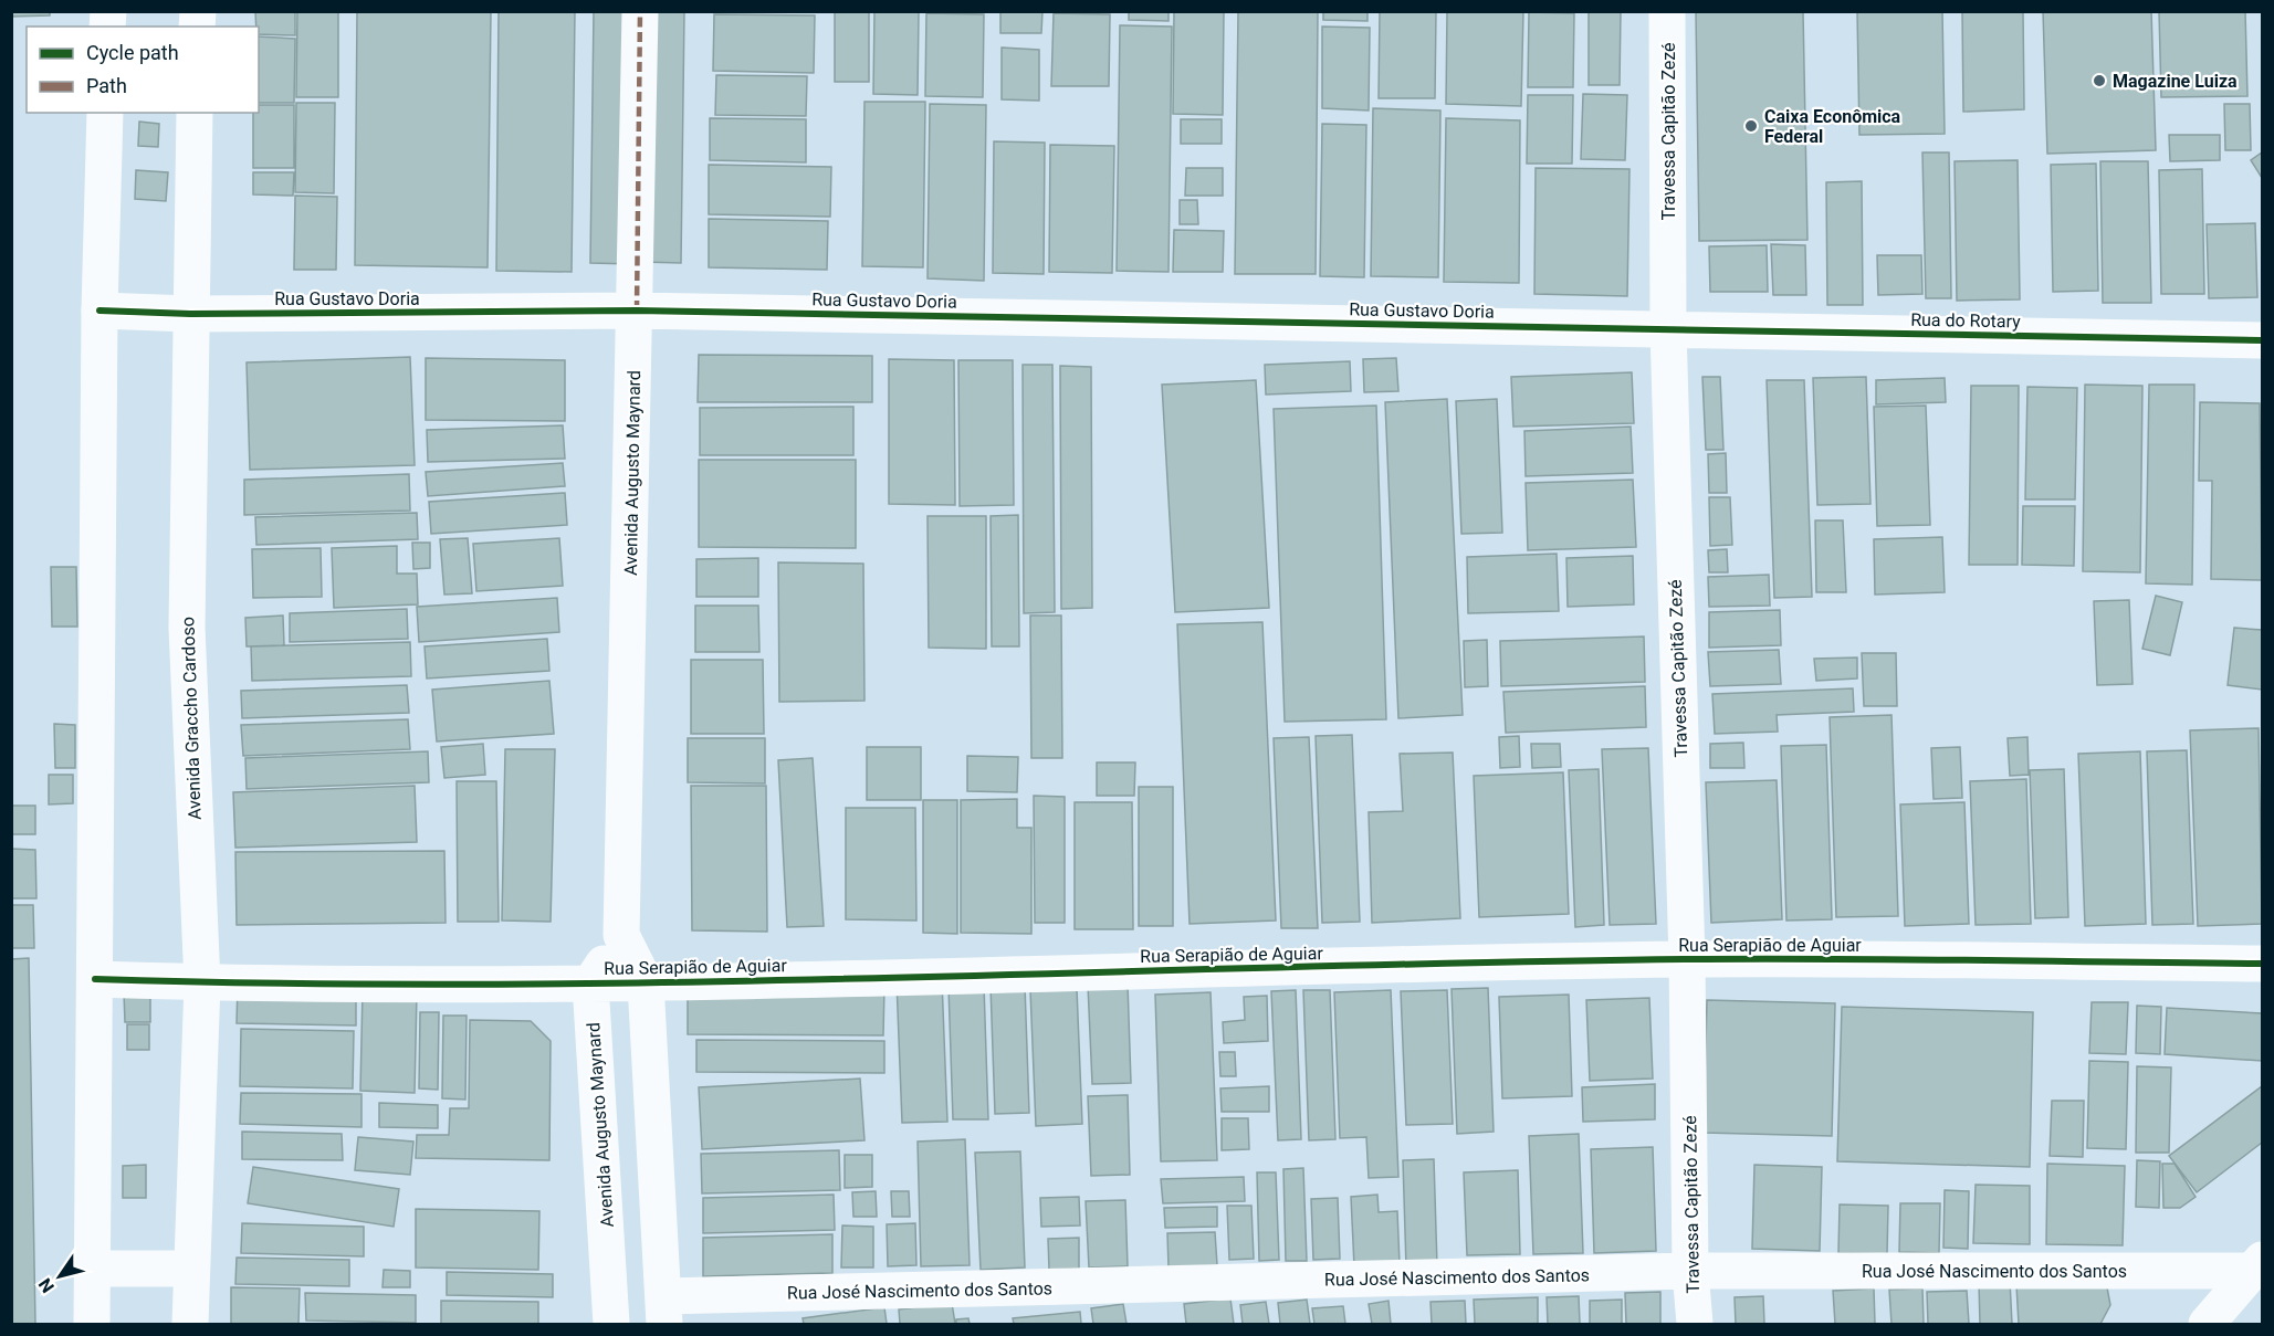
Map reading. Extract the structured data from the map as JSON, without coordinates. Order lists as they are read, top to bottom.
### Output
{
  "streets": {
    "street": [
      "Travessa Capitão Zezé",
      "Rua Gustavo Doria",
      "Rua do Rotary",
      "Avenida Augusto Maynard",
      "Avenida Graccho Cardoso",
      "Rua Serapião de Aguiar",
      "Rua José Nascimento dos Santos"
    ]
  },
  "crossings": [
    ["Travessa Capitão Zezé", "Rua Gustavo Doria"],
    ["Travessa Capitão Zezé", "Rua do Rotary"],
    ["Travessa Capitão Zezé", "Rua Serapião de Aguiar"],
    ["Travessa Capitão Zezé", "Rua José Nascimento dos Santos"],
    ["Rua Gustavo Doria", "Rua do Rotary"],
    ["Rua Gustavo Doria", "Avenida Augusto Maynard"],
    ["Rua Gustavo Doria", "Avenida Graccho Cardoso"],
    ["Avenida Augusto Maynard", "Rua Serapião de Aguiar"],
    ["Avenida Augusto Maynard", "Rua José Nascimento dos Santos"],
    ["Avenida Graccho Cardoso", "Rua Serapião de Aguiar"]
  ],
  "places": ["Magazine Luiza", "Caixa Econômica Federal"],
  "legend": ["Cycle path", "Path"],
  "north": "bottom left"
}
